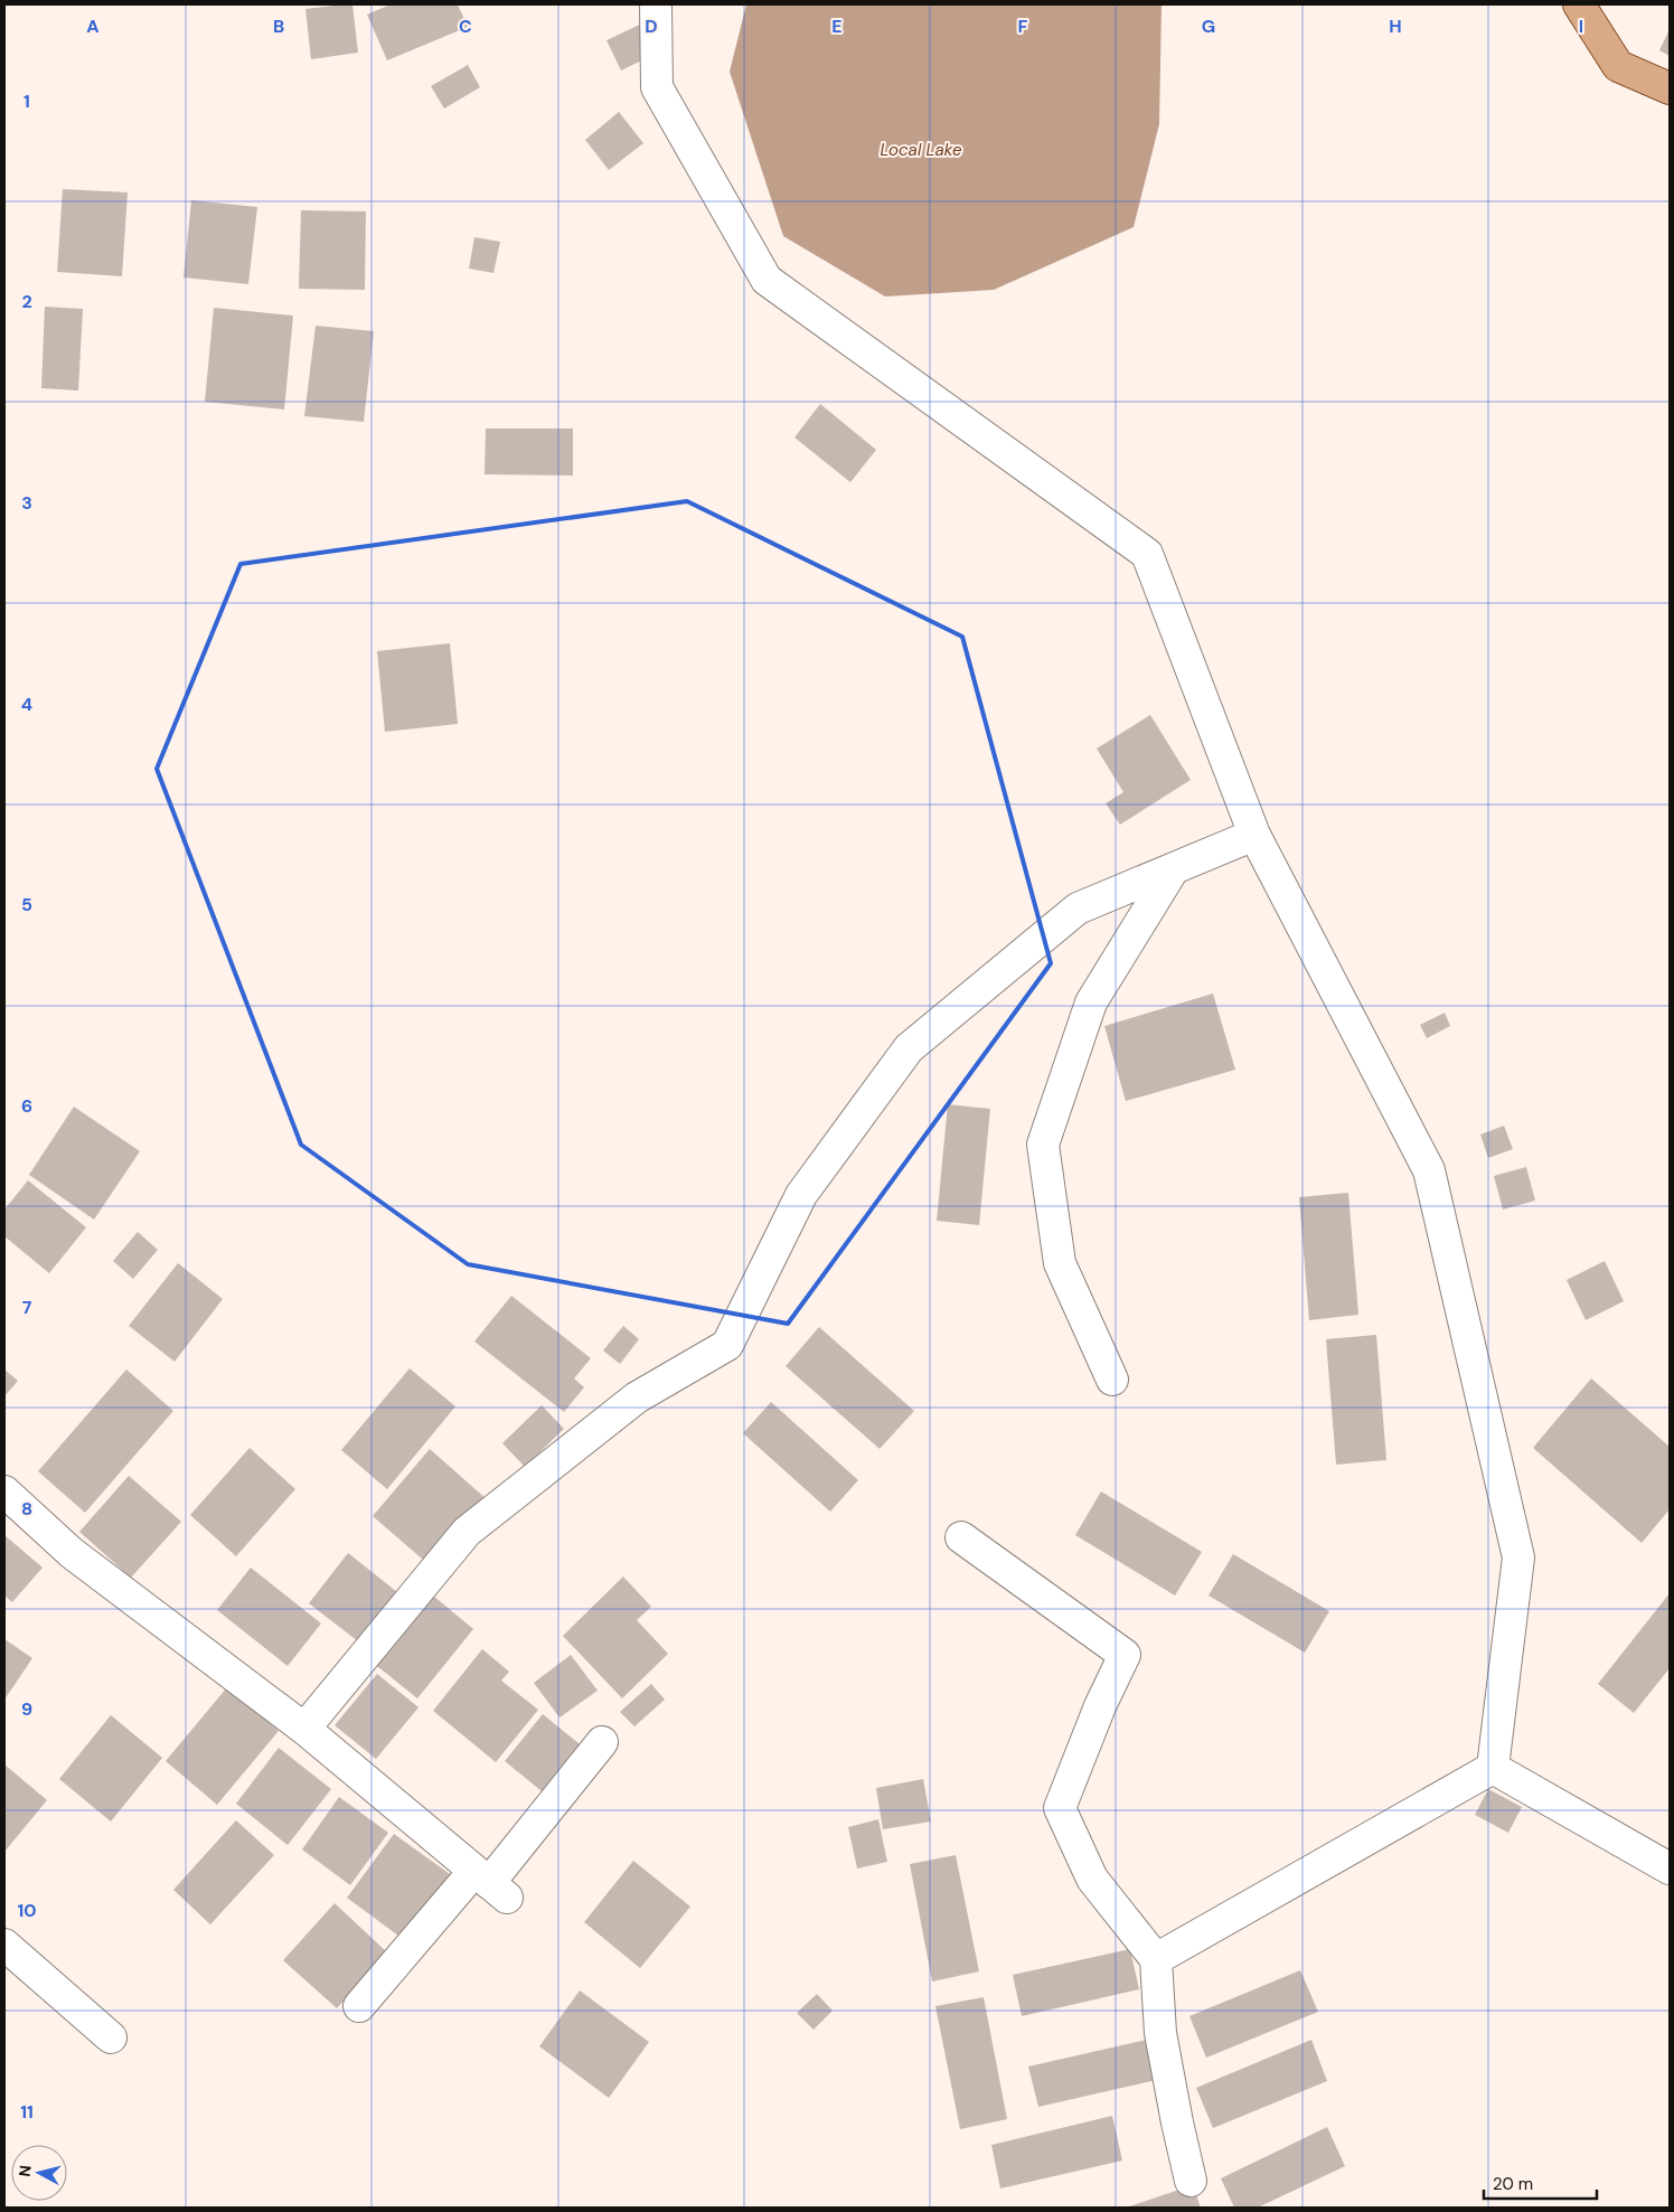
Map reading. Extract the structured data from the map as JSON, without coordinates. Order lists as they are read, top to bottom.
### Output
{
  "water": ["Local Lake"],
  "scale_bar": "20 m",
  "north": "left",
  "grid": {
    "columns": [
      "A",
      "B",
      "C",
      "D",
      "E",
      "F",
      "G",
      "H",
      "I"
    ],
    "rows": [
      "1",
      "2",
      "3",
      "4",
      "5",
      "6",
      "7",
      "8",
      "9",
      "10",
      "11"
    ]
  }
}
